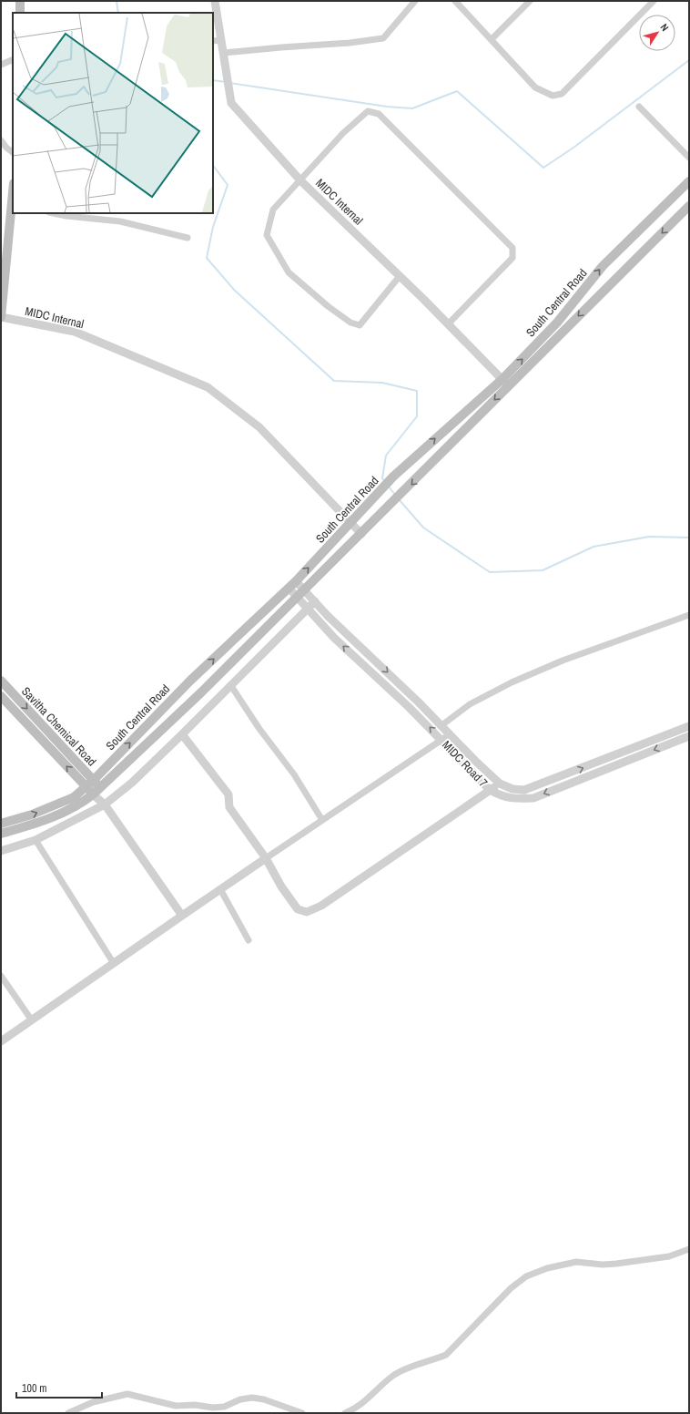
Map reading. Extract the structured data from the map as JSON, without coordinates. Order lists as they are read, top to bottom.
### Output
{
  "streets": {
    "main road": ["MIDC Internal", "South Central Road", "Savitha Chemical Road"],
    "street": ["MIDC Road 7"]
  },
  "crossings": [
    ["MIDC Internal", "South Central Road"],
    ["South Central Road", "Savitha Chemical Road"],
    ["South Central Road", "MIDC Road 7"]
  ],
  "scale_bar": "100 m",
  "north": "top right"
}
